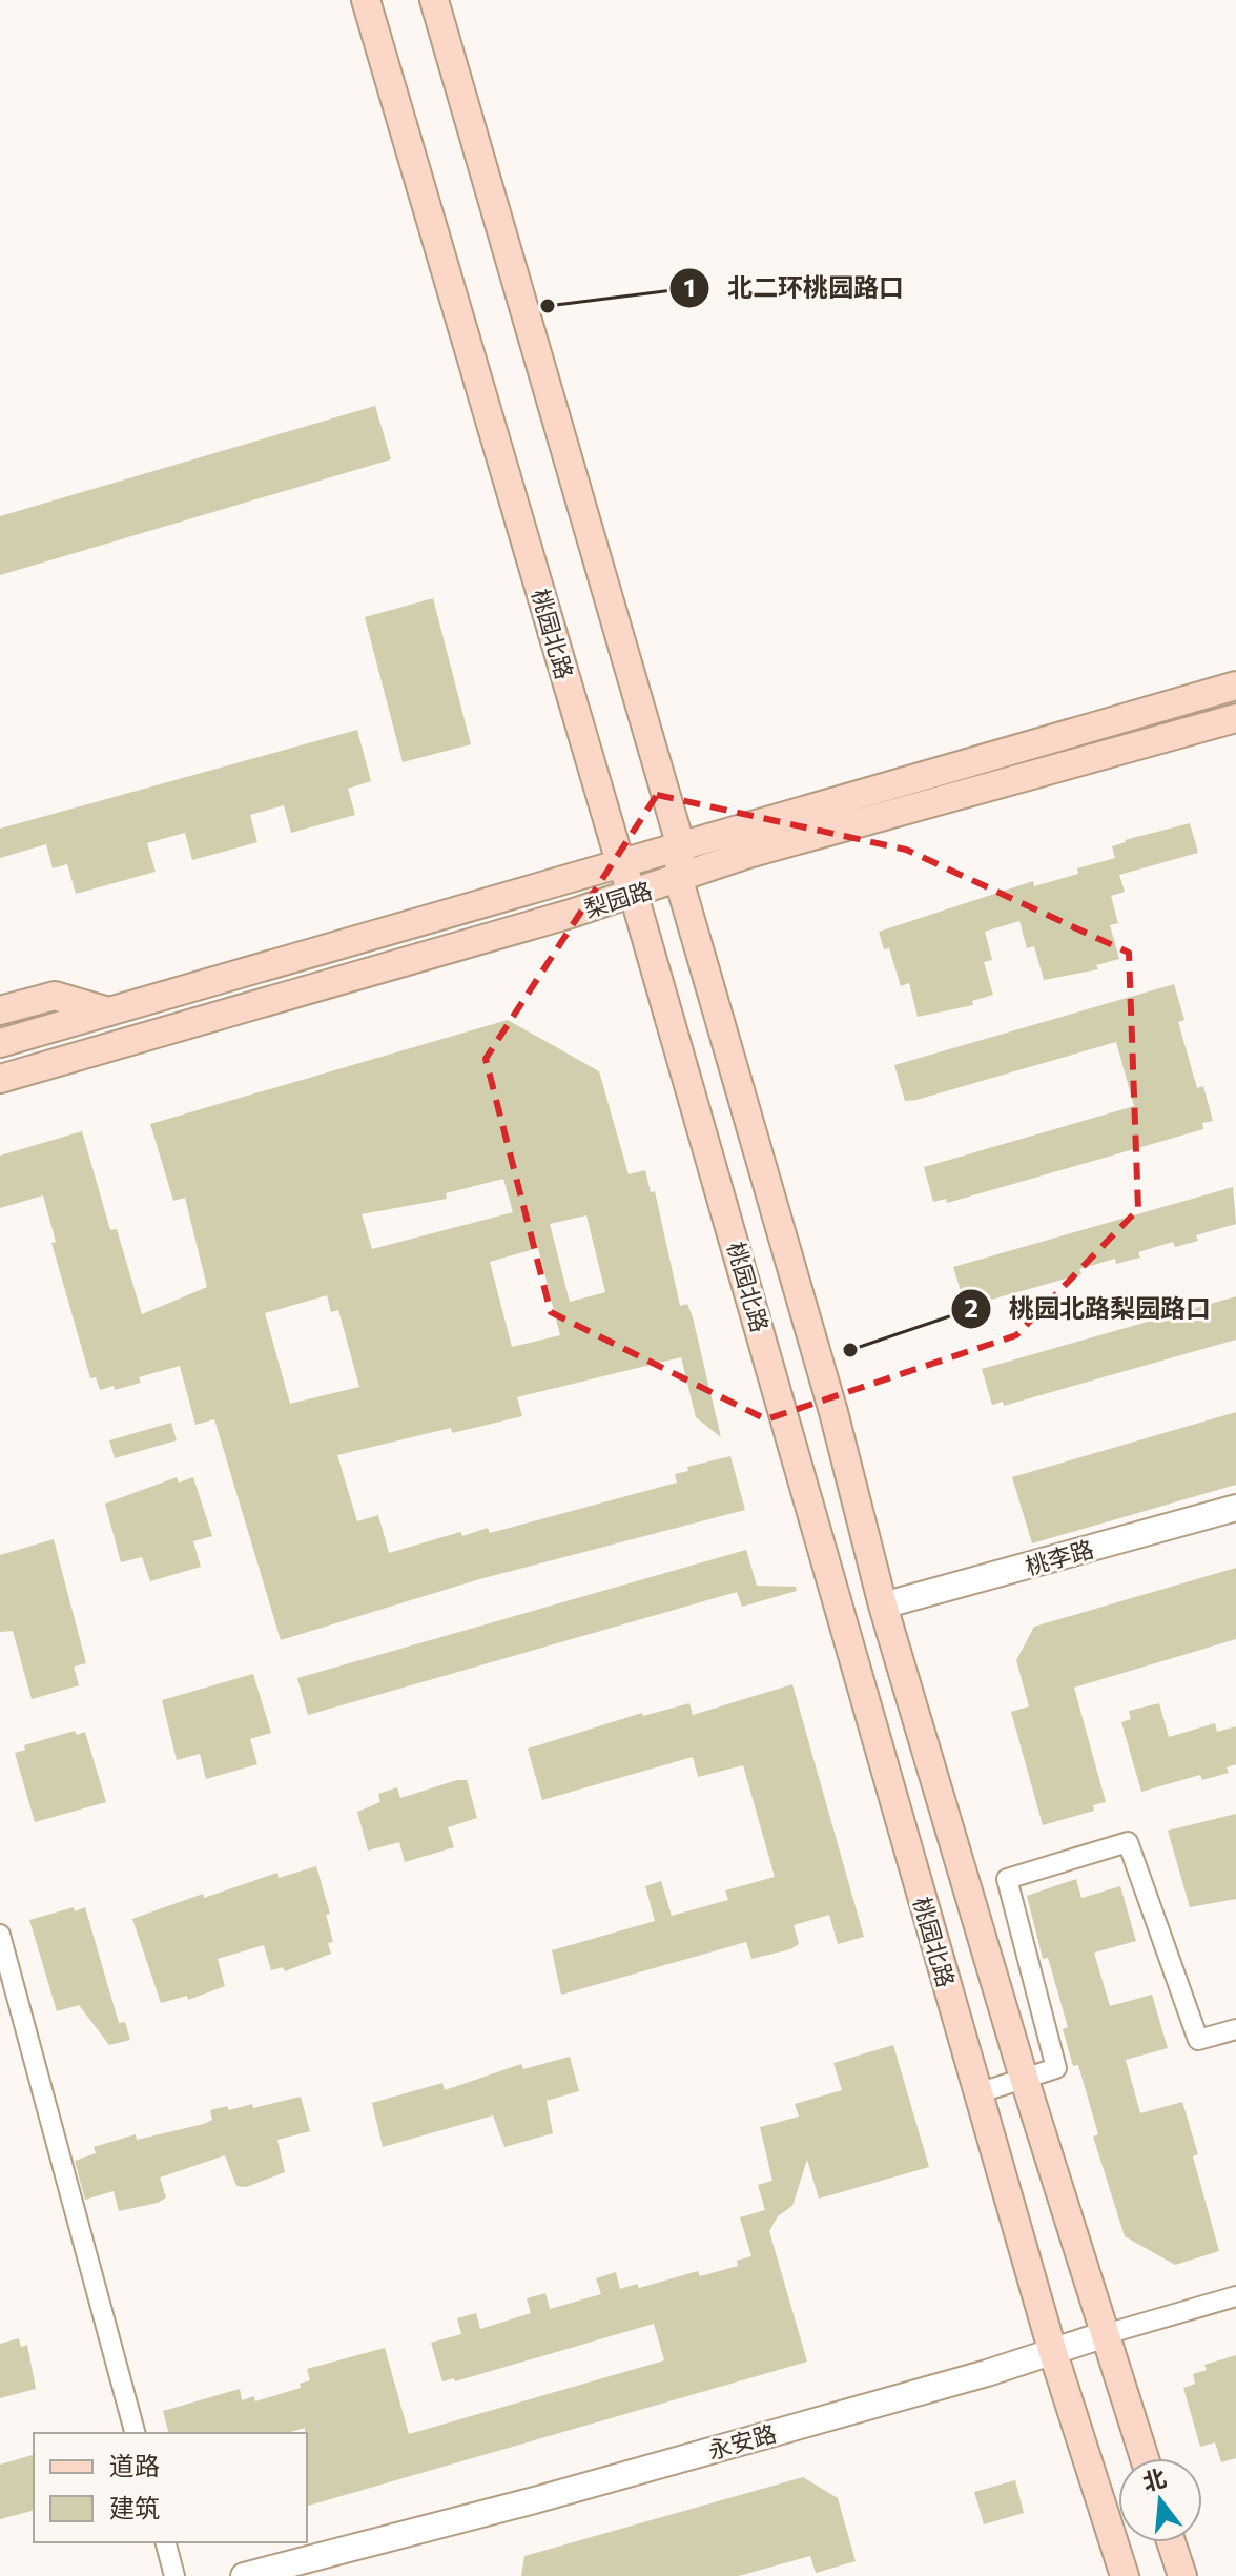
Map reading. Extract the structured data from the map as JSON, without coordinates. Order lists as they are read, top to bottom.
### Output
{
  "streets": {
    "main road": ["桃园北路", "梨园路"],
    "street": ["桃李路", "永安路"]
  },
  "crossings": [
    ["桃园北路", "梨园路"],
    ["桃园北路", "桃李路"],
    ["桃园北路", "永安路"]
  ],
  "places": ["北二环桃园路口", "桃园北路梨园路口"],
  "legend": ["道路", "建筑"],
  "north": "top"
}
